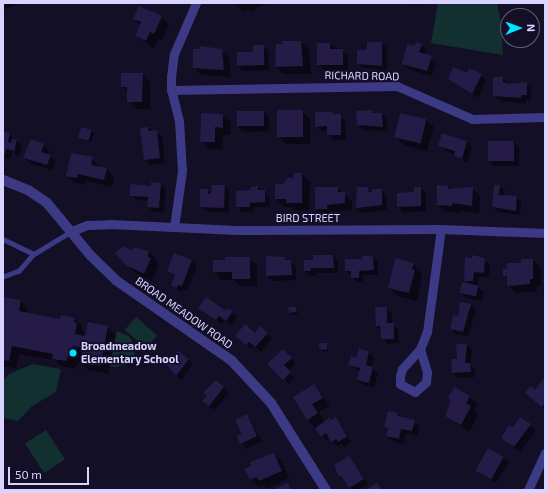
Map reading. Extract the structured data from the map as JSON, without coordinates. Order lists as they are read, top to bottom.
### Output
{
  "streets": {
    "street": ["RICHARD ROAD", "BIRD STREET", "BROAD MEADOW ROAD"]
  },
  "crossings": [
    ["BIRD STREET", "BROAD MEADOW ROAD"]
  ],
  "places": ["Broadmeadow Elementary School"],
  "scale_bar": "50 m",
  "north": "right"
}
